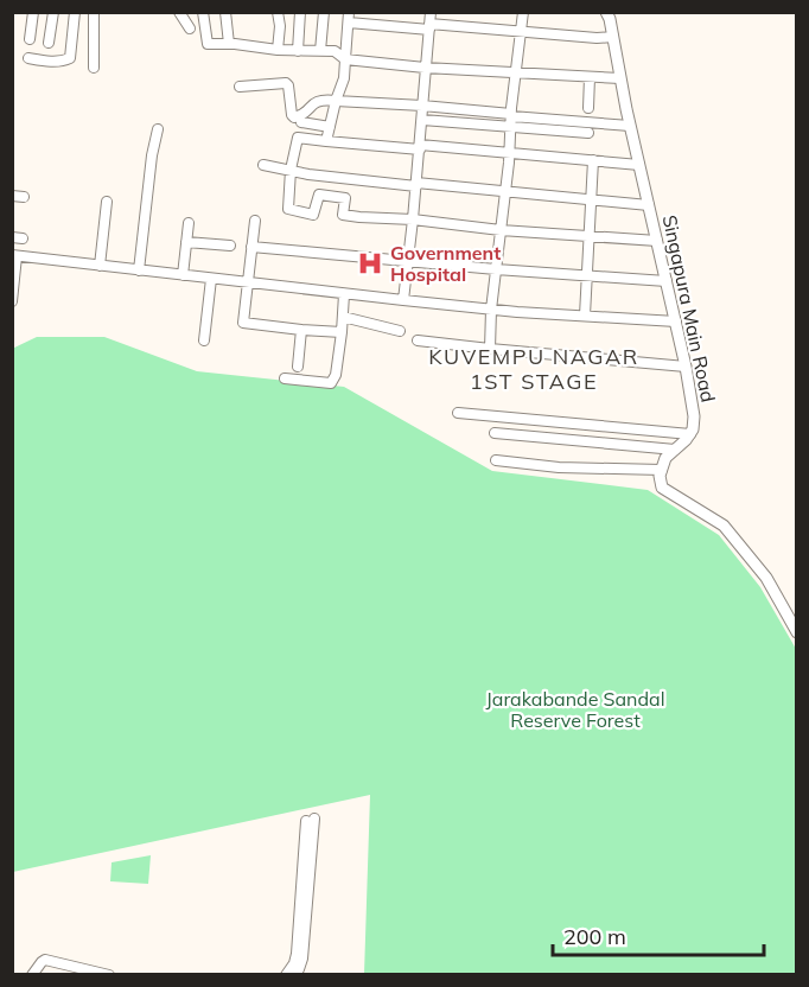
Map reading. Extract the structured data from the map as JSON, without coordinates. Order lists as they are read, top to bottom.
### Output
{
  "streets": {
    "street": ["Singapura Main Road"]
  },
  "districts": ["KUVEMPU NAGAR 1ST STAGE"],
  "parks": ["Jarakabande Sandal Reserve Forest"],
  "places": {
    "hospital": ["Government Hospital"]
  },
  "scale_bar": "200 m"
}
